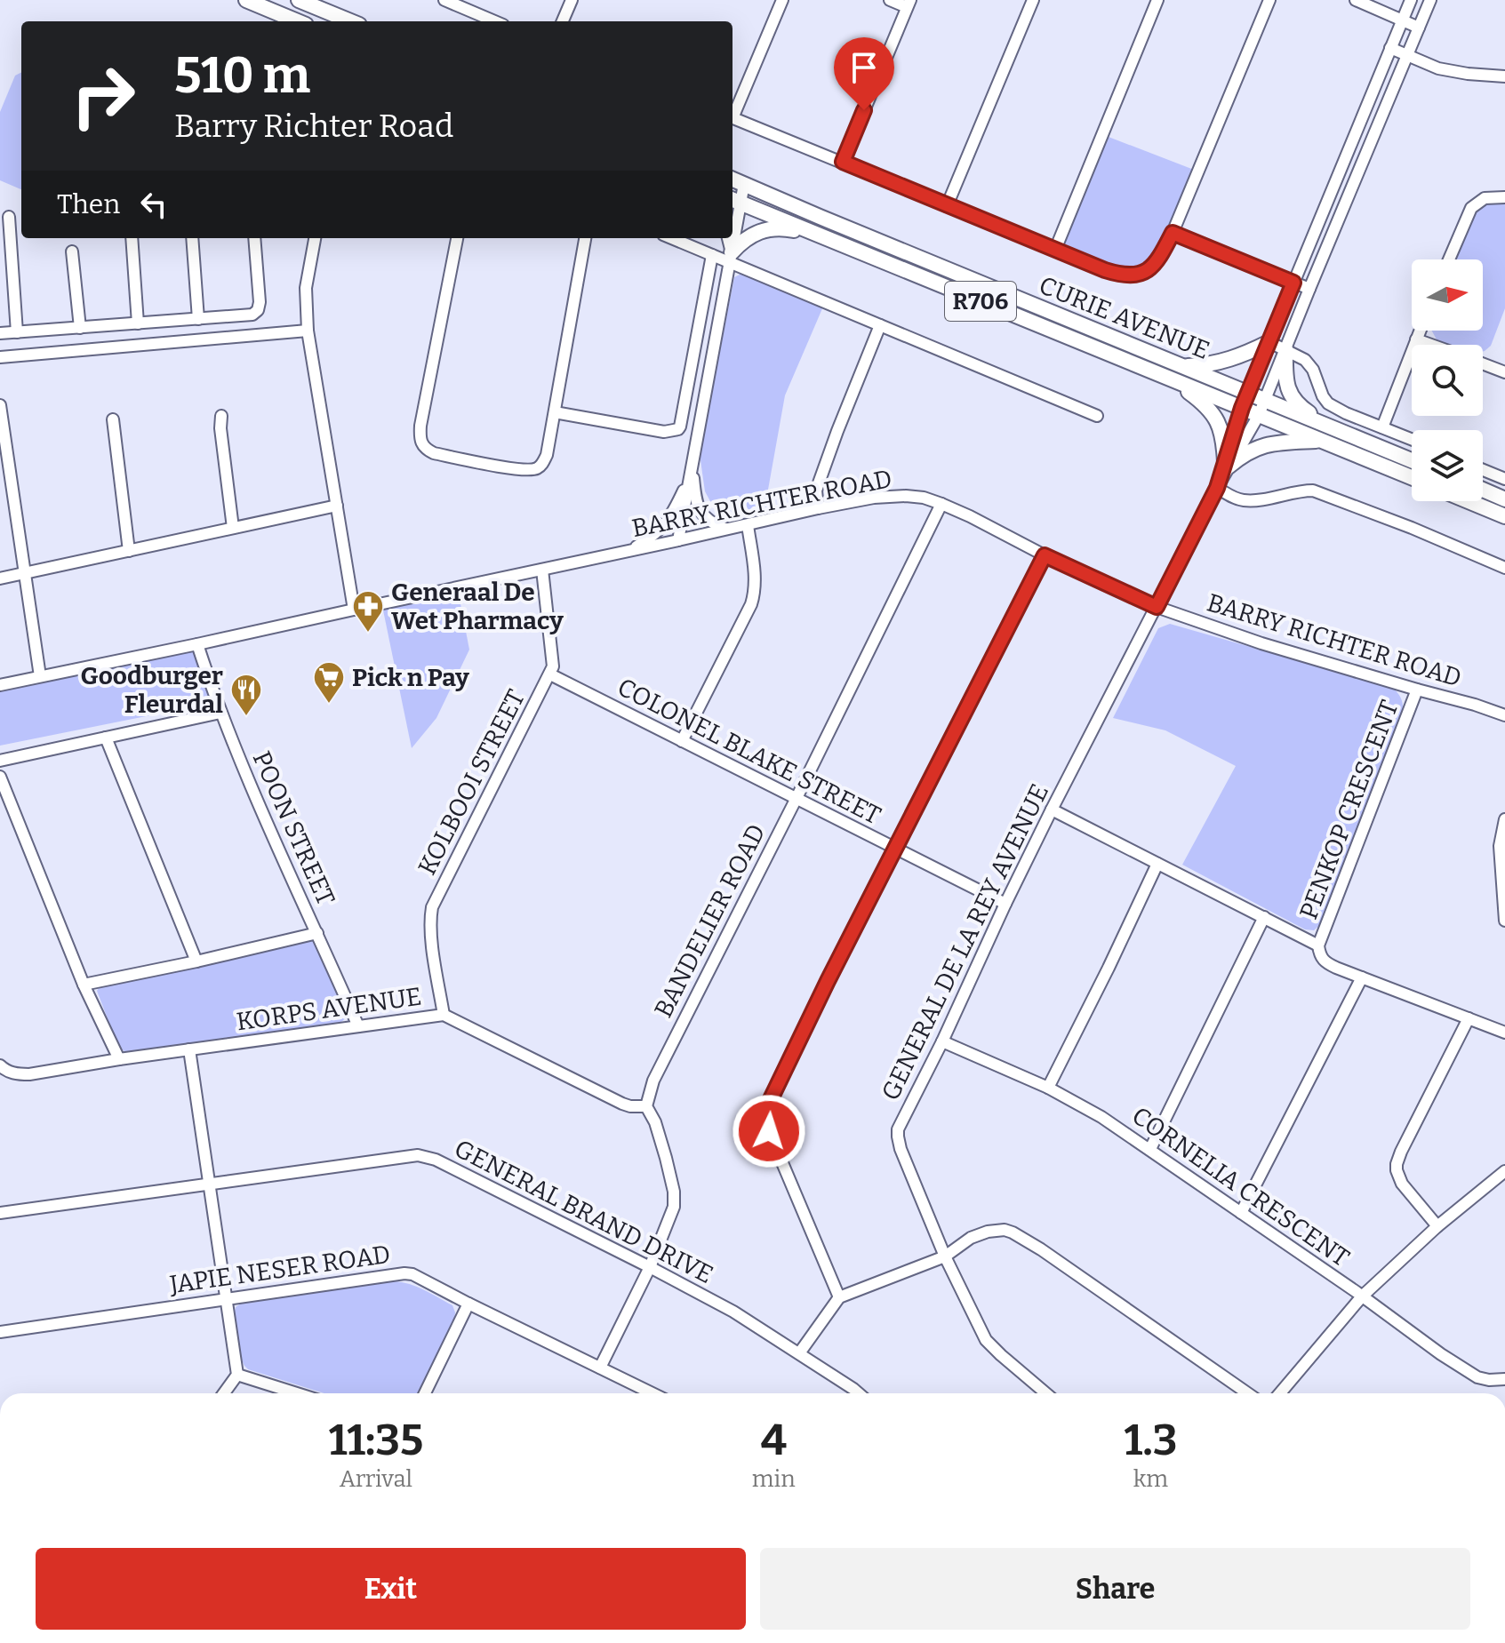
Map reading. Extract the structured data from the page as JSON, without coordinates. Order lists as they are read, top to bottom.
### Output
{
  "streets": {
    "main road": ["R706", "CURIE AVENUE"],
    "street": [
      "BARRY RICHTER ROAD",
      "COLONEL BLAKE STREET",
      "KOLBOOI STREET",
      "PENKOP CRESCENT",
      "POON STREET",
      "BANDELIER ROAD",
      "GENERAL DE LA REY AVENUE",
      "KORPS AVENUE",
      "CORNELIA CRESCENT",
      "GENERAL BRAND DRIVE",
      "JAPIE NESER ROAD"
    ]
  },
  "crossings": [
    ["CURIE AVENUE", "GENERAL DE LA REY AVENUE"],
    ["BARRY RICHTER ROAD", "KOLBOOI STREET"],
    ["BARRY RICHTER ROAD", "PENKOP CRESCENT"],
    ["BARRY RICHTER ROAD", "POON STREET"],
    ["BARRY RICHTER ROAD", "BANDELIER ROAD"],
    ["BARRY RICHTER ROAD", "GENERAL DE LA REY AVENUE"],
    ["COLONEL BLAKE STREET", "KOLBOOI STREET"],
    ["COLONEL BLAKE STREET", "BANDELIER ROAD"],
    ["COLONEL BLAKE STREET", "GENERAL DE LA REY AVENUE"],
    ["KOLBOOI STREET", "KORPS AVENUE"],
    ["POON STREET", "KORPS AVENUE"],
    ["BANDELIER ROAD", "KORPS AVENUE"],
    ["GENERAL DE LA REY AVENUE", "CORNELIA CRESCENT"]
  ],
  "places": {
    "pharmacy": ["Generaal De Wet Pharmacy"],
    "supermarket": ["Pick n Pay"],
    "restaurant": ["Goodburger Fleurdal"]
  },
  "north": "right",
  "page": {
    "turn": ["510 m", "Barry Richter Road"],
    "then": "Then",
    "eta": [
      "11:35",
      "Arrival",
      "4",
      "min",
      "1.3",
      "km"
    ],
    "buttons": ["Exit", "Share"]
  }
}
